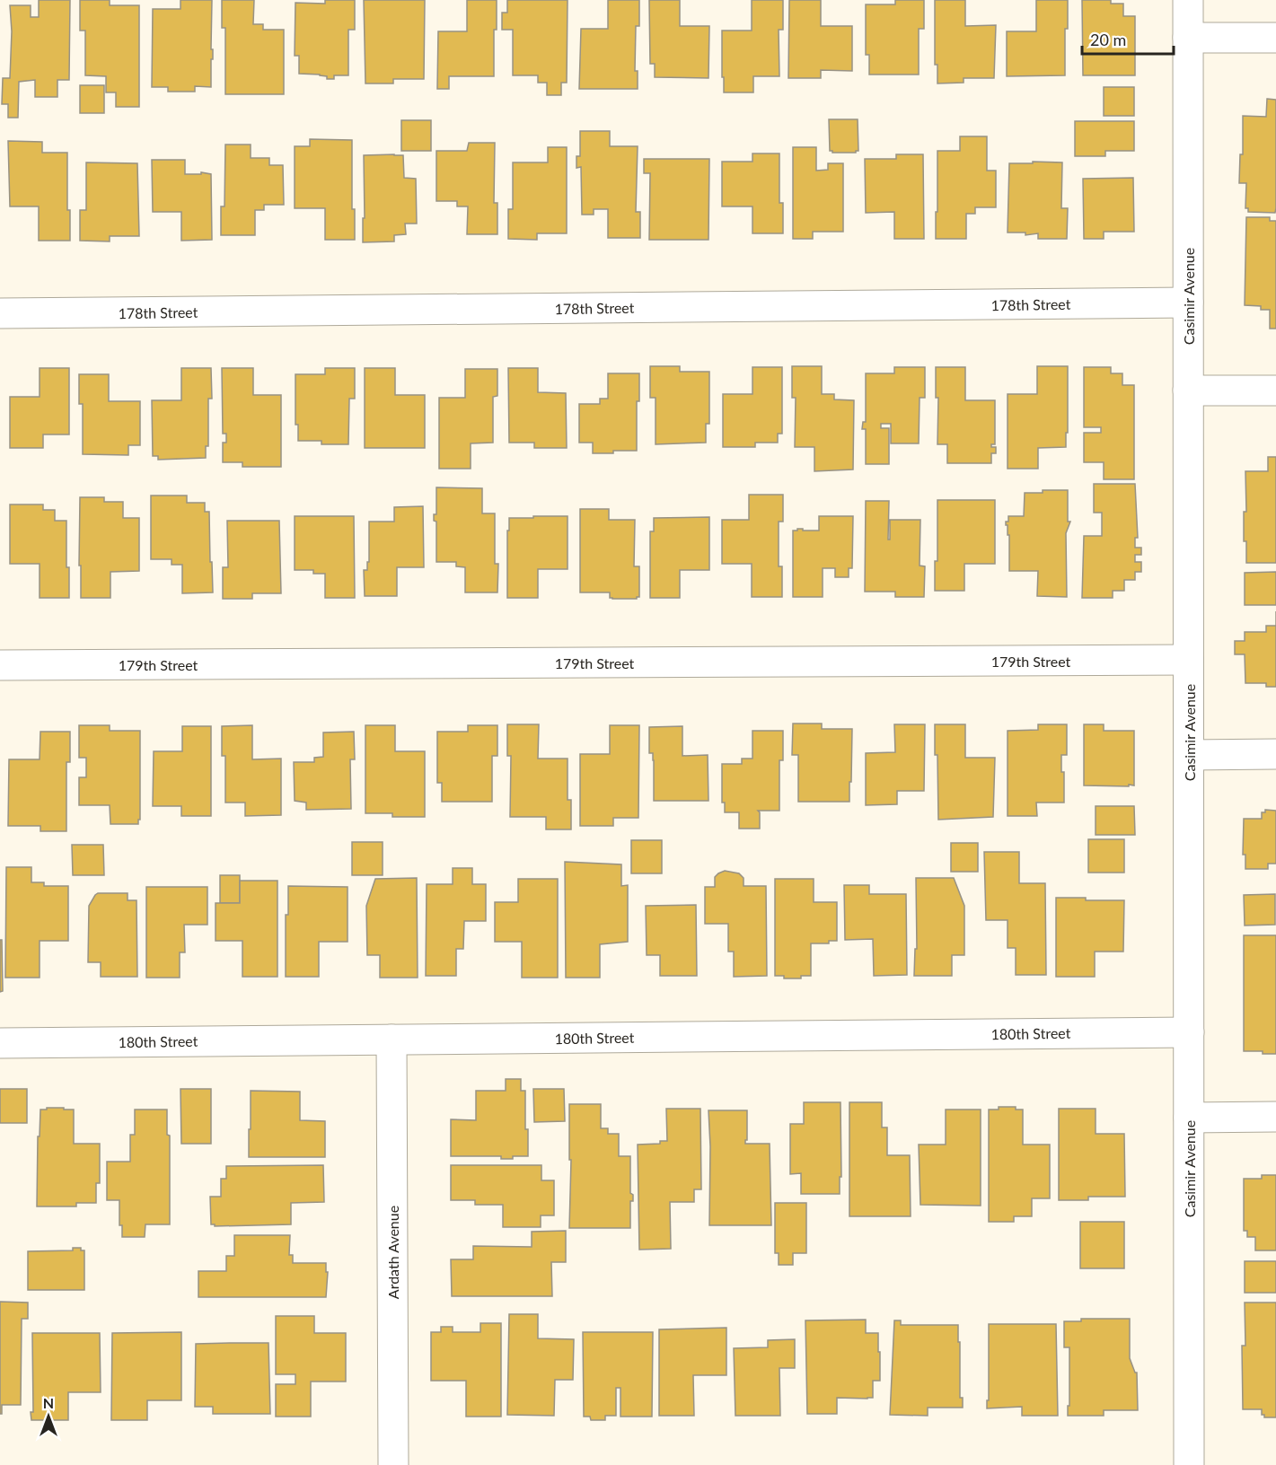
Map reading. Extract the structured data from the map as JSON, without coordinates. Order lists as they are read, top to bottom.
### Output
{
  "streets": {
    "street": [
      "Casimir Avenue",
      "178th Street",
      "179th Street",
      "180th Street",
      "Ardath Avenue"
    ]
  },
  "crossings": [
    ["Casimir Avenue", "178th Street"],
    ["Casimir Avenue", "179th Street"],
    ["Casimir Avenue", "180th Street"],
    ["180th Street", "Ardath Avenue"]
  ],
  "scale_bar": "20 m",
  "north": "top"
}
